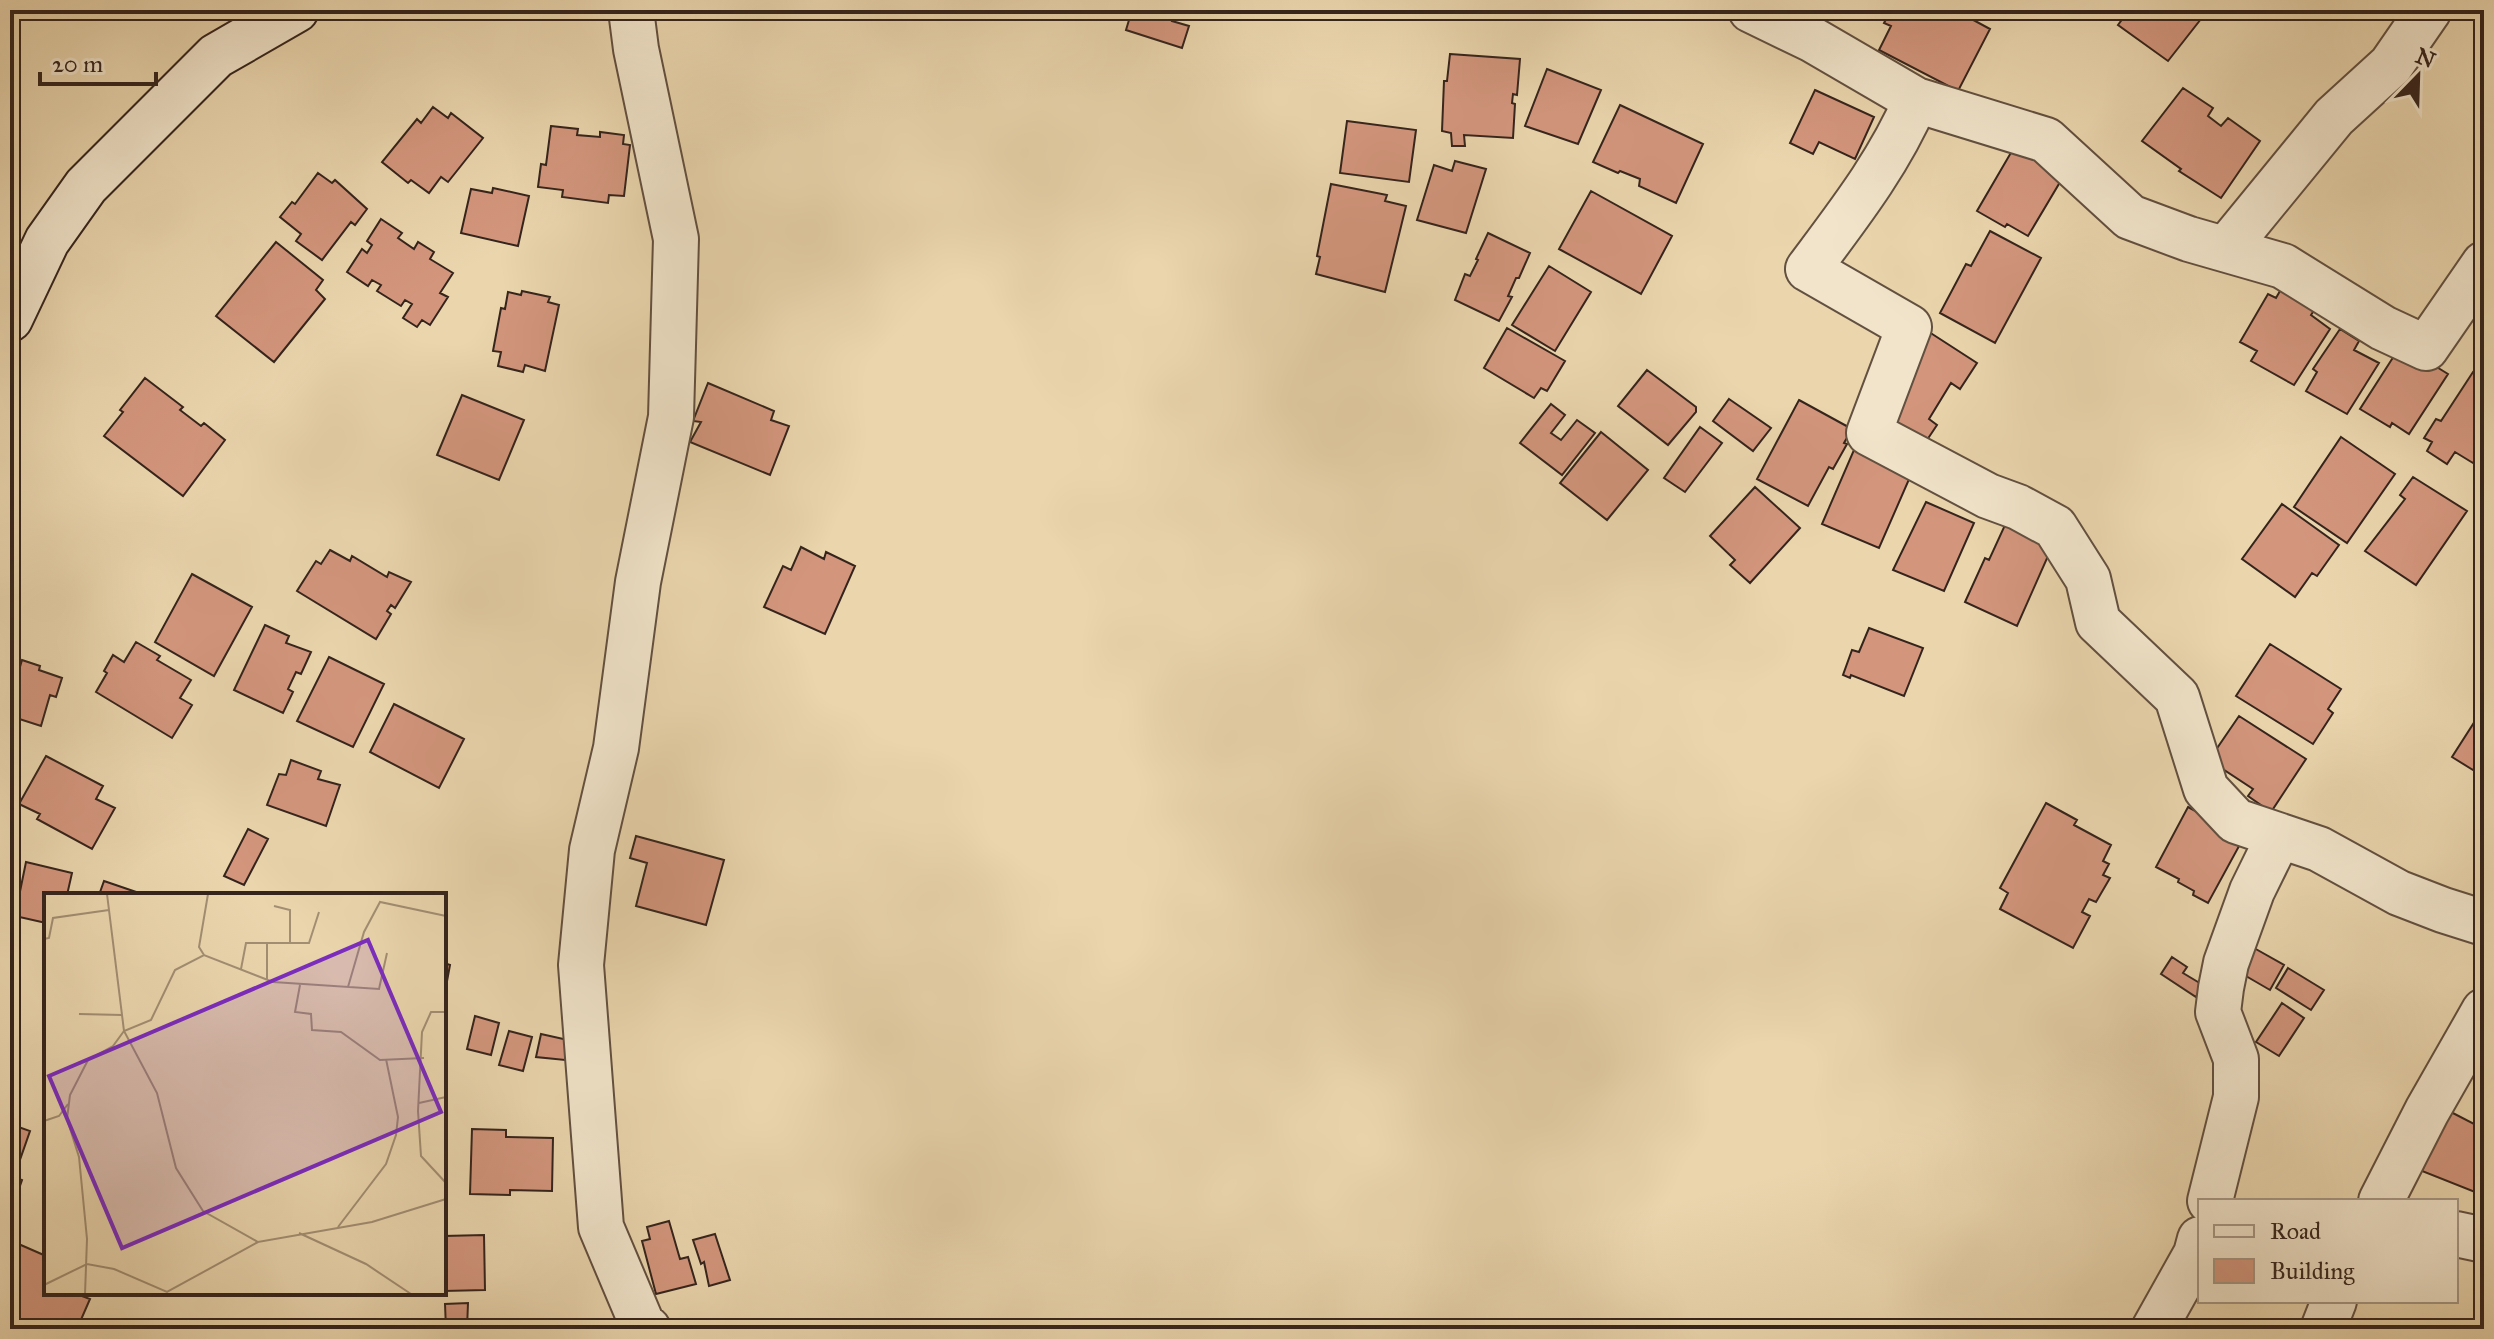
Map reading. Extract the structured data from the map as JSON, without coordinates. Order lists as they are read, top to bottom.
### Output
{
  "legend": ["Road", "Building"],
  "scale_bar": "20 m",
  "north": "top right"
}
